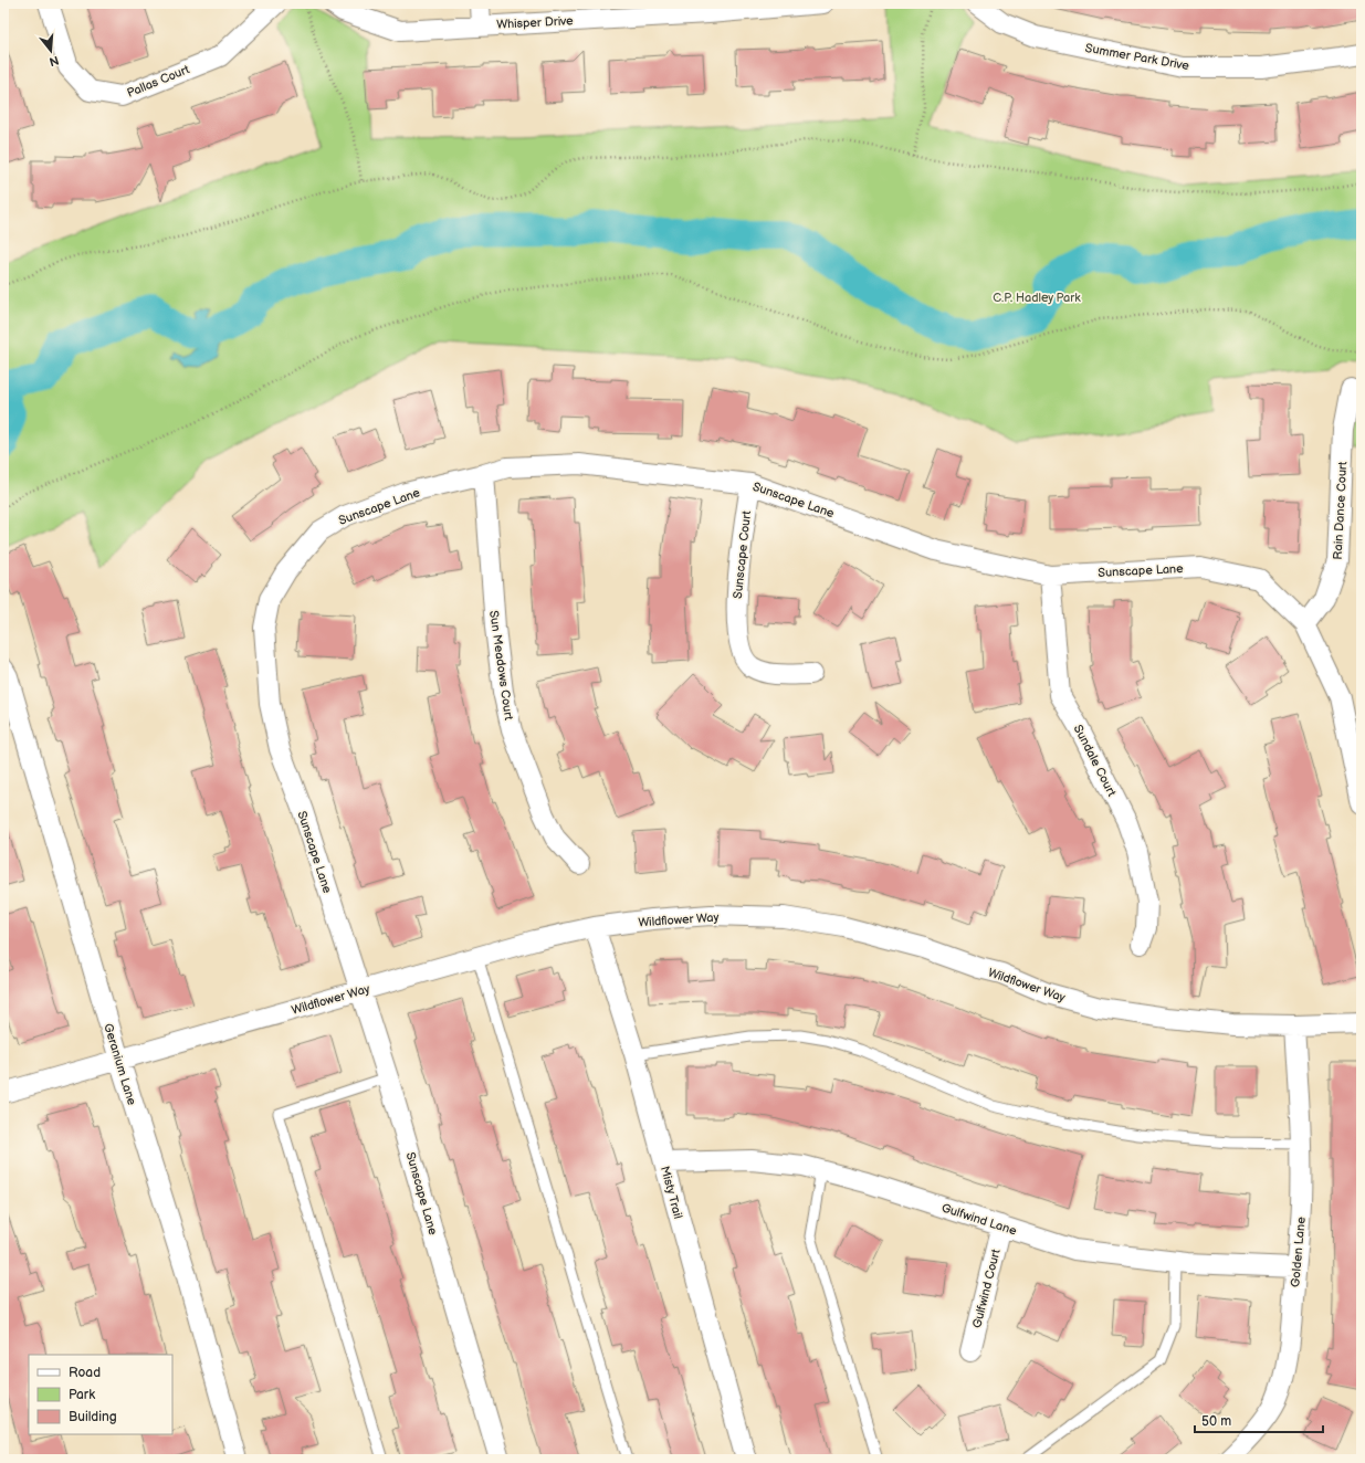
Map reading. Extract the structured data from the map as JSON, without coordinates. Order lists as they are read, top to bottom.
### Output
{
  "streets": {
    "street": [
      "Whisper Drive",
      "Summer Park Drive",
      "Pallas Court",
      "Sunscape Lane",
      "Rain Dance Court",
      "Sunscape Court",
      "Sun Meadows Court",
      "Sundale Court",
      "Wildflower Way",
      "Geranium Lane",
      "Misty Trail",
      "Gulfwind Lane",
      "Golden Lane",
      "Gulfwind Court"
    ]
  },
  "crossings": [
    ["Sunscape Lane", "Rain Dance Court"],
    ["Sunscape Lane", "Sunscape Court"],
    ["Sunscape Lane", "Sun Meadows Court"],
    ["Sunscape Lane", "Sundale Court"],
    ["Sunscape Lane", "Wildflower Way"],
    ["Wildflower Way", "Geranium Lane"],
    ["Wildflower Way", "Misty Trail"],
    ["Wildflower Way", "Golden Lane"],
    ["Misty Trail", "Gulfwind Lane"],
    ["Gulfwind Lane", "Golden Lane"],
    ["Gulfwind Lane", "Gulfwind Court"]
  ],
  "parks": ["C.P. Hadley Park"],
  "legend": ["Road", "Park", "Building"],
  "scale_bar": "50 m",
  "north": "bottom"
}
